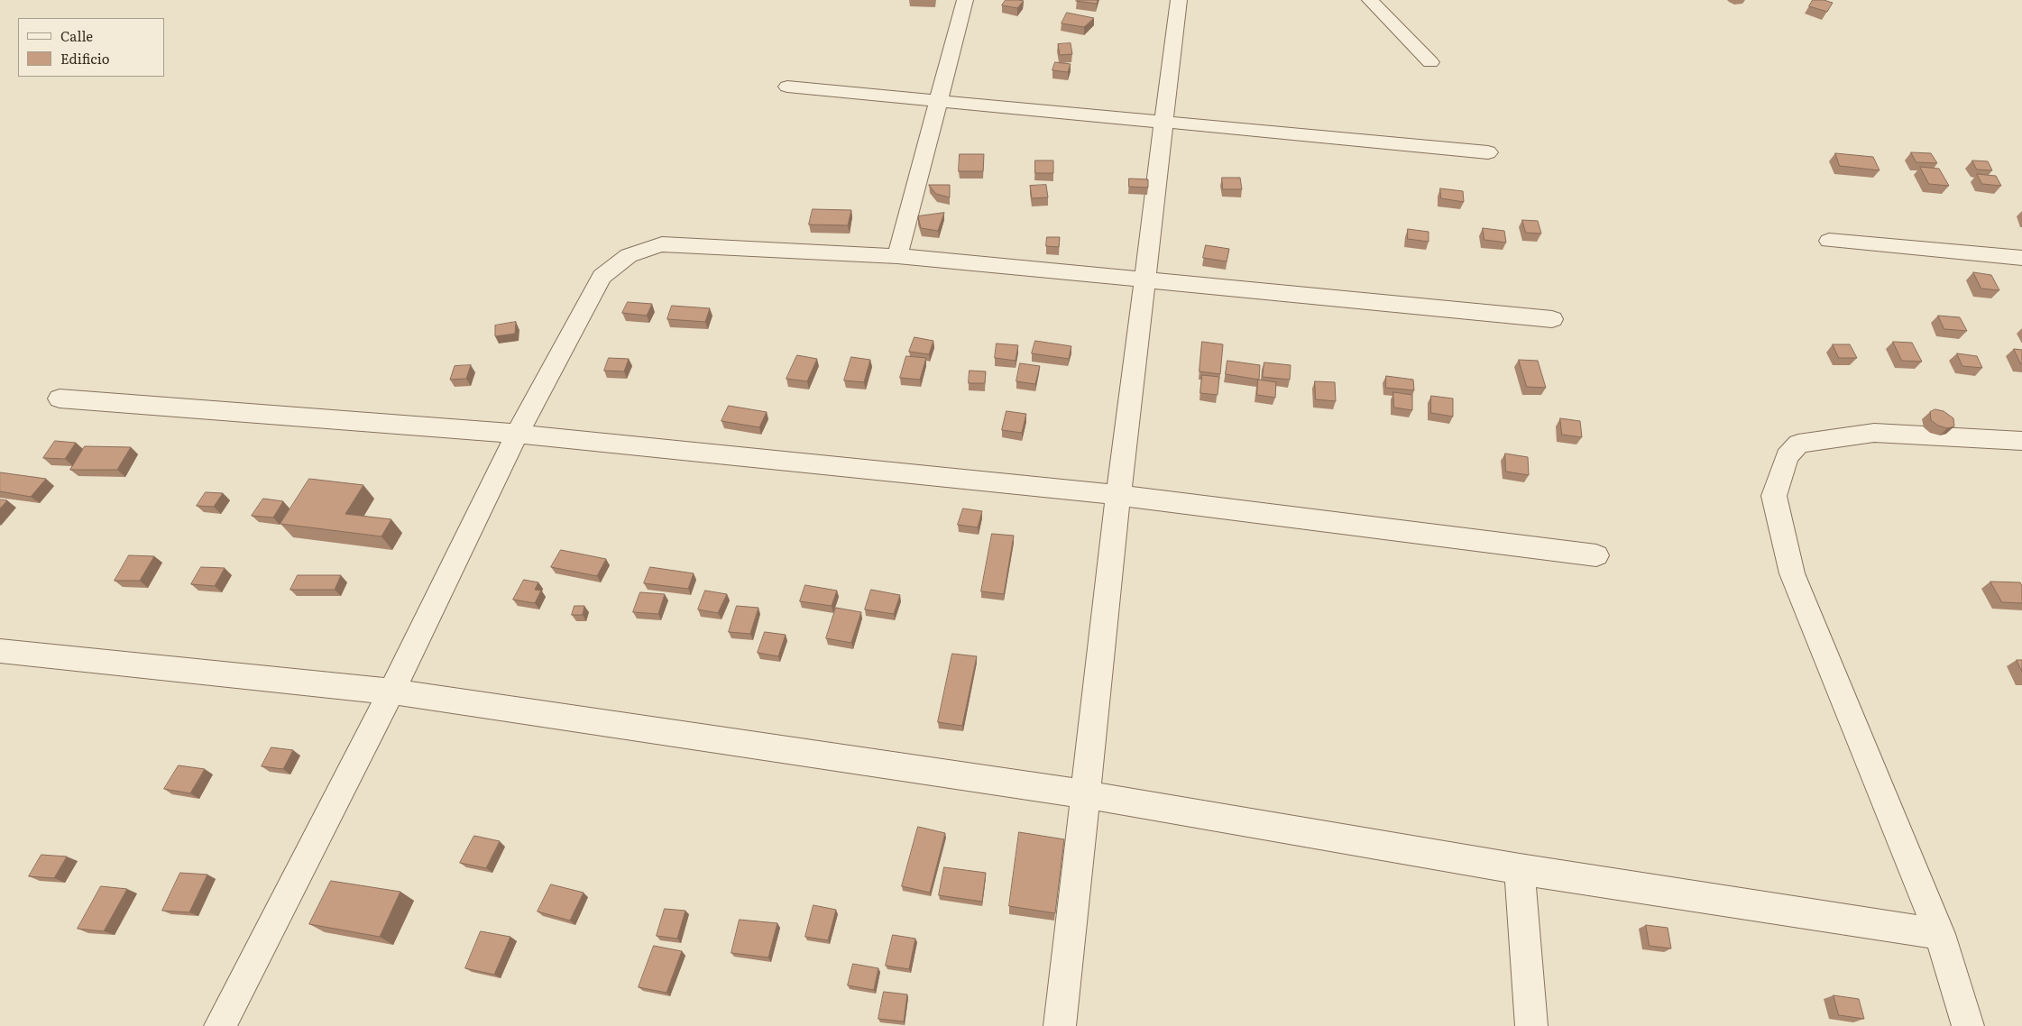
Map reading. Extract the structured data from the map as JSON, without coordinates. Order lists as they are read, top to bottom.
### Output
{
  "legend": ["Calle", "Edificio"]
}
